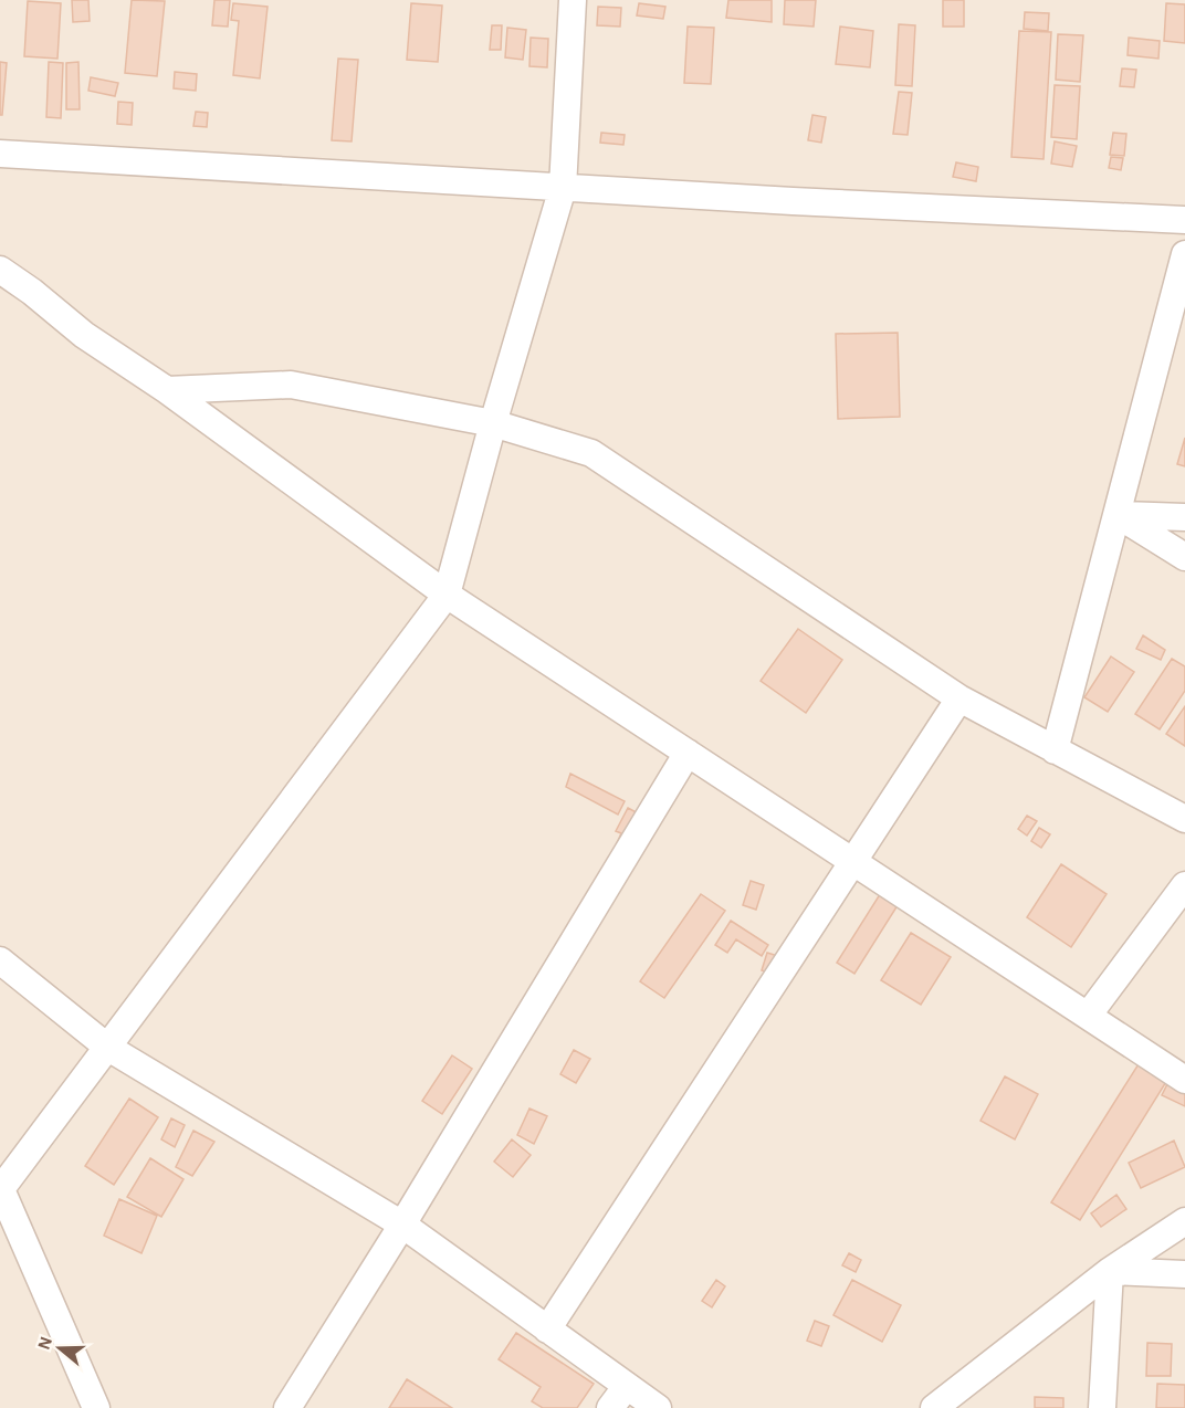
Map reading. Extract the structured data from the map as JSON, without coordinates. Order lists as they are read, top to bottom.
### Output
{
  "north": "left"
}
